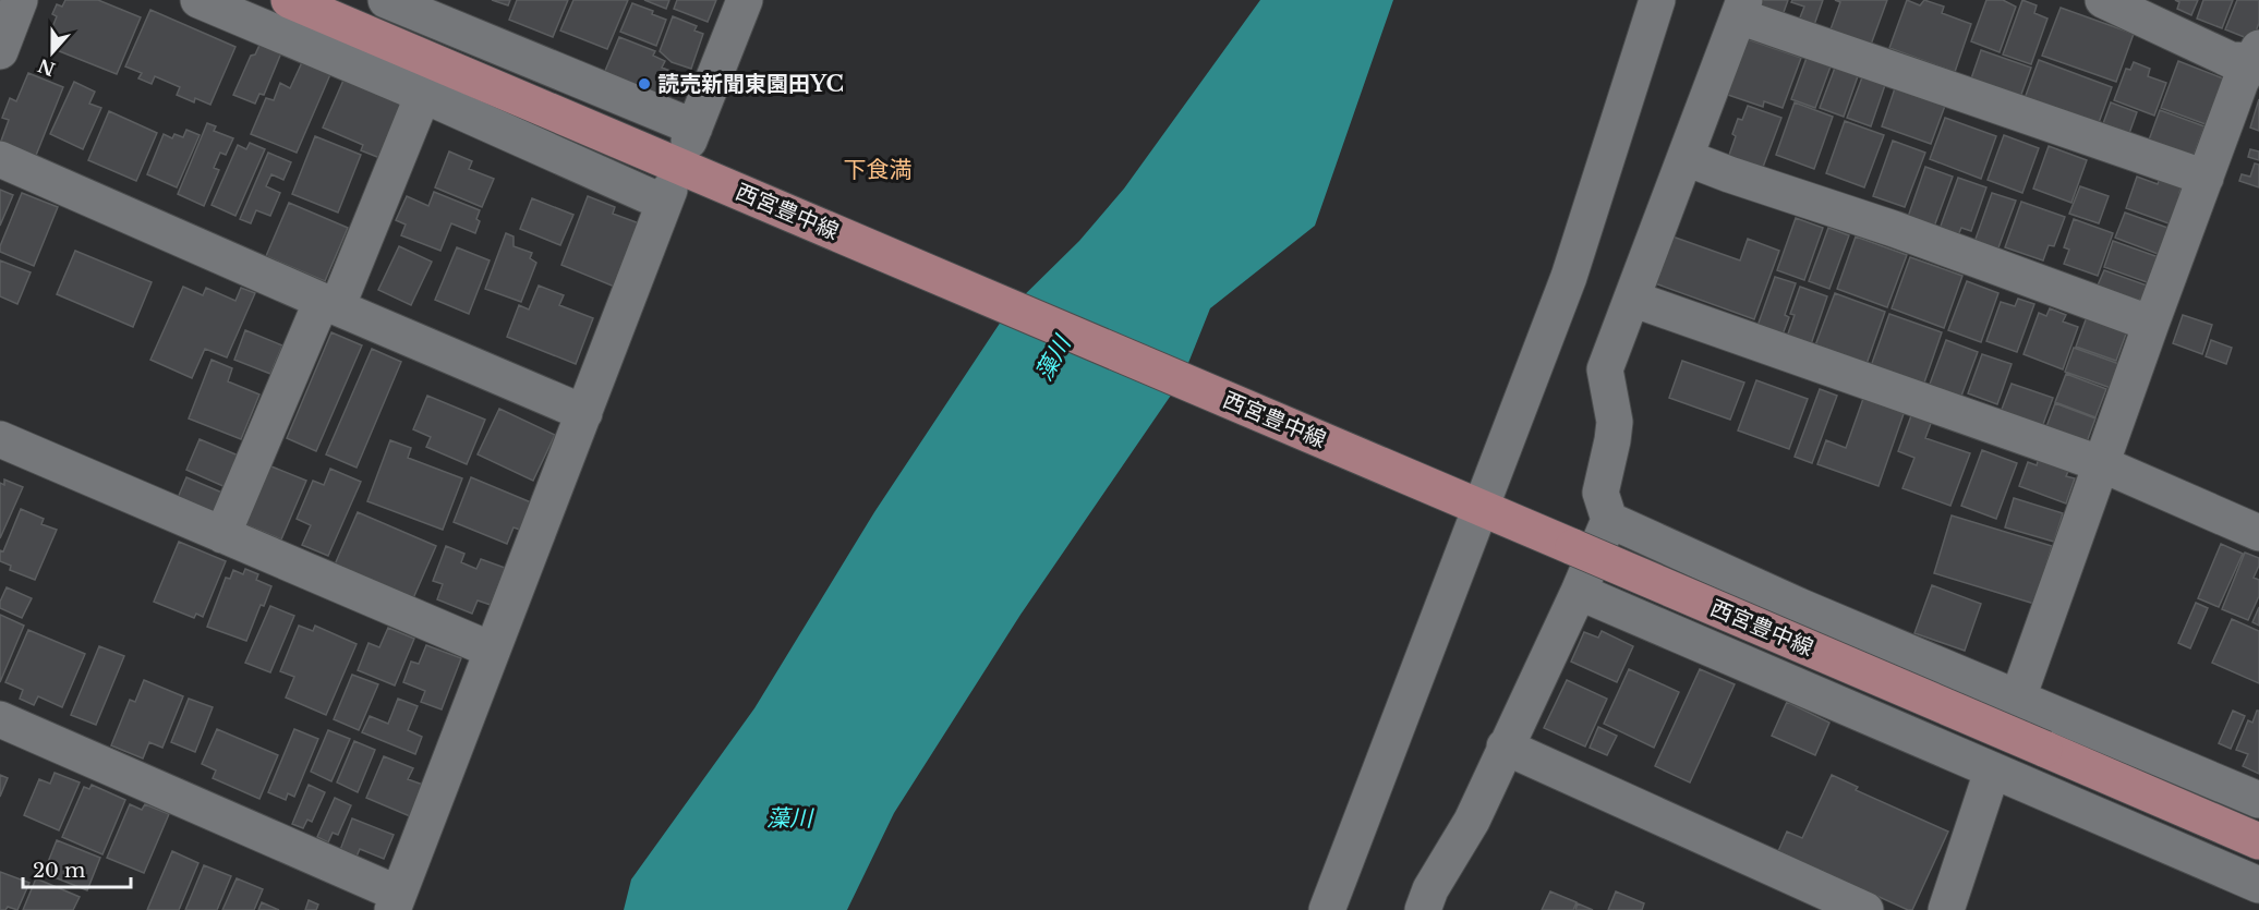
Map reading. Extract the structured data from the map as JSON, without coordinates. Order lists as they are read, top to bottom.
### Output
{
  "streets": {
    "main road": ["西宮豊中線"]
  },
  "districts": ["下食満"],
  "water": ["藻川"],
  "places": ["読売新聞東園田YC"],
  "scale_bar": "20 m",
  "north": "bottom"
}
